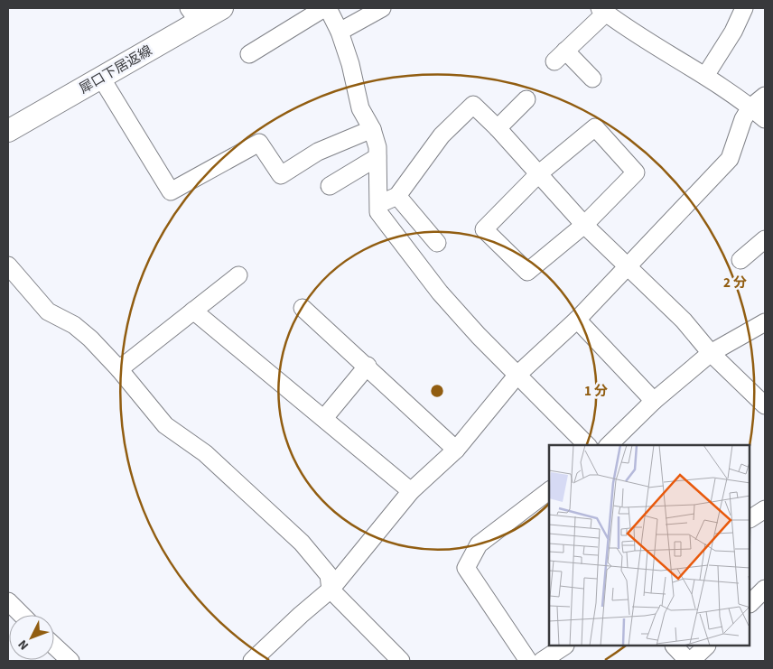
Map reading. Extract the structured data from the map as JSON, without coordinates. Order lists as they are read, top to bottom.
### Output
{
  "streets": {
    "main road": ["犀口下居返線"]
  },
  "north": "bottom left",
  "rings": ["2 分", "1 分"]
}
